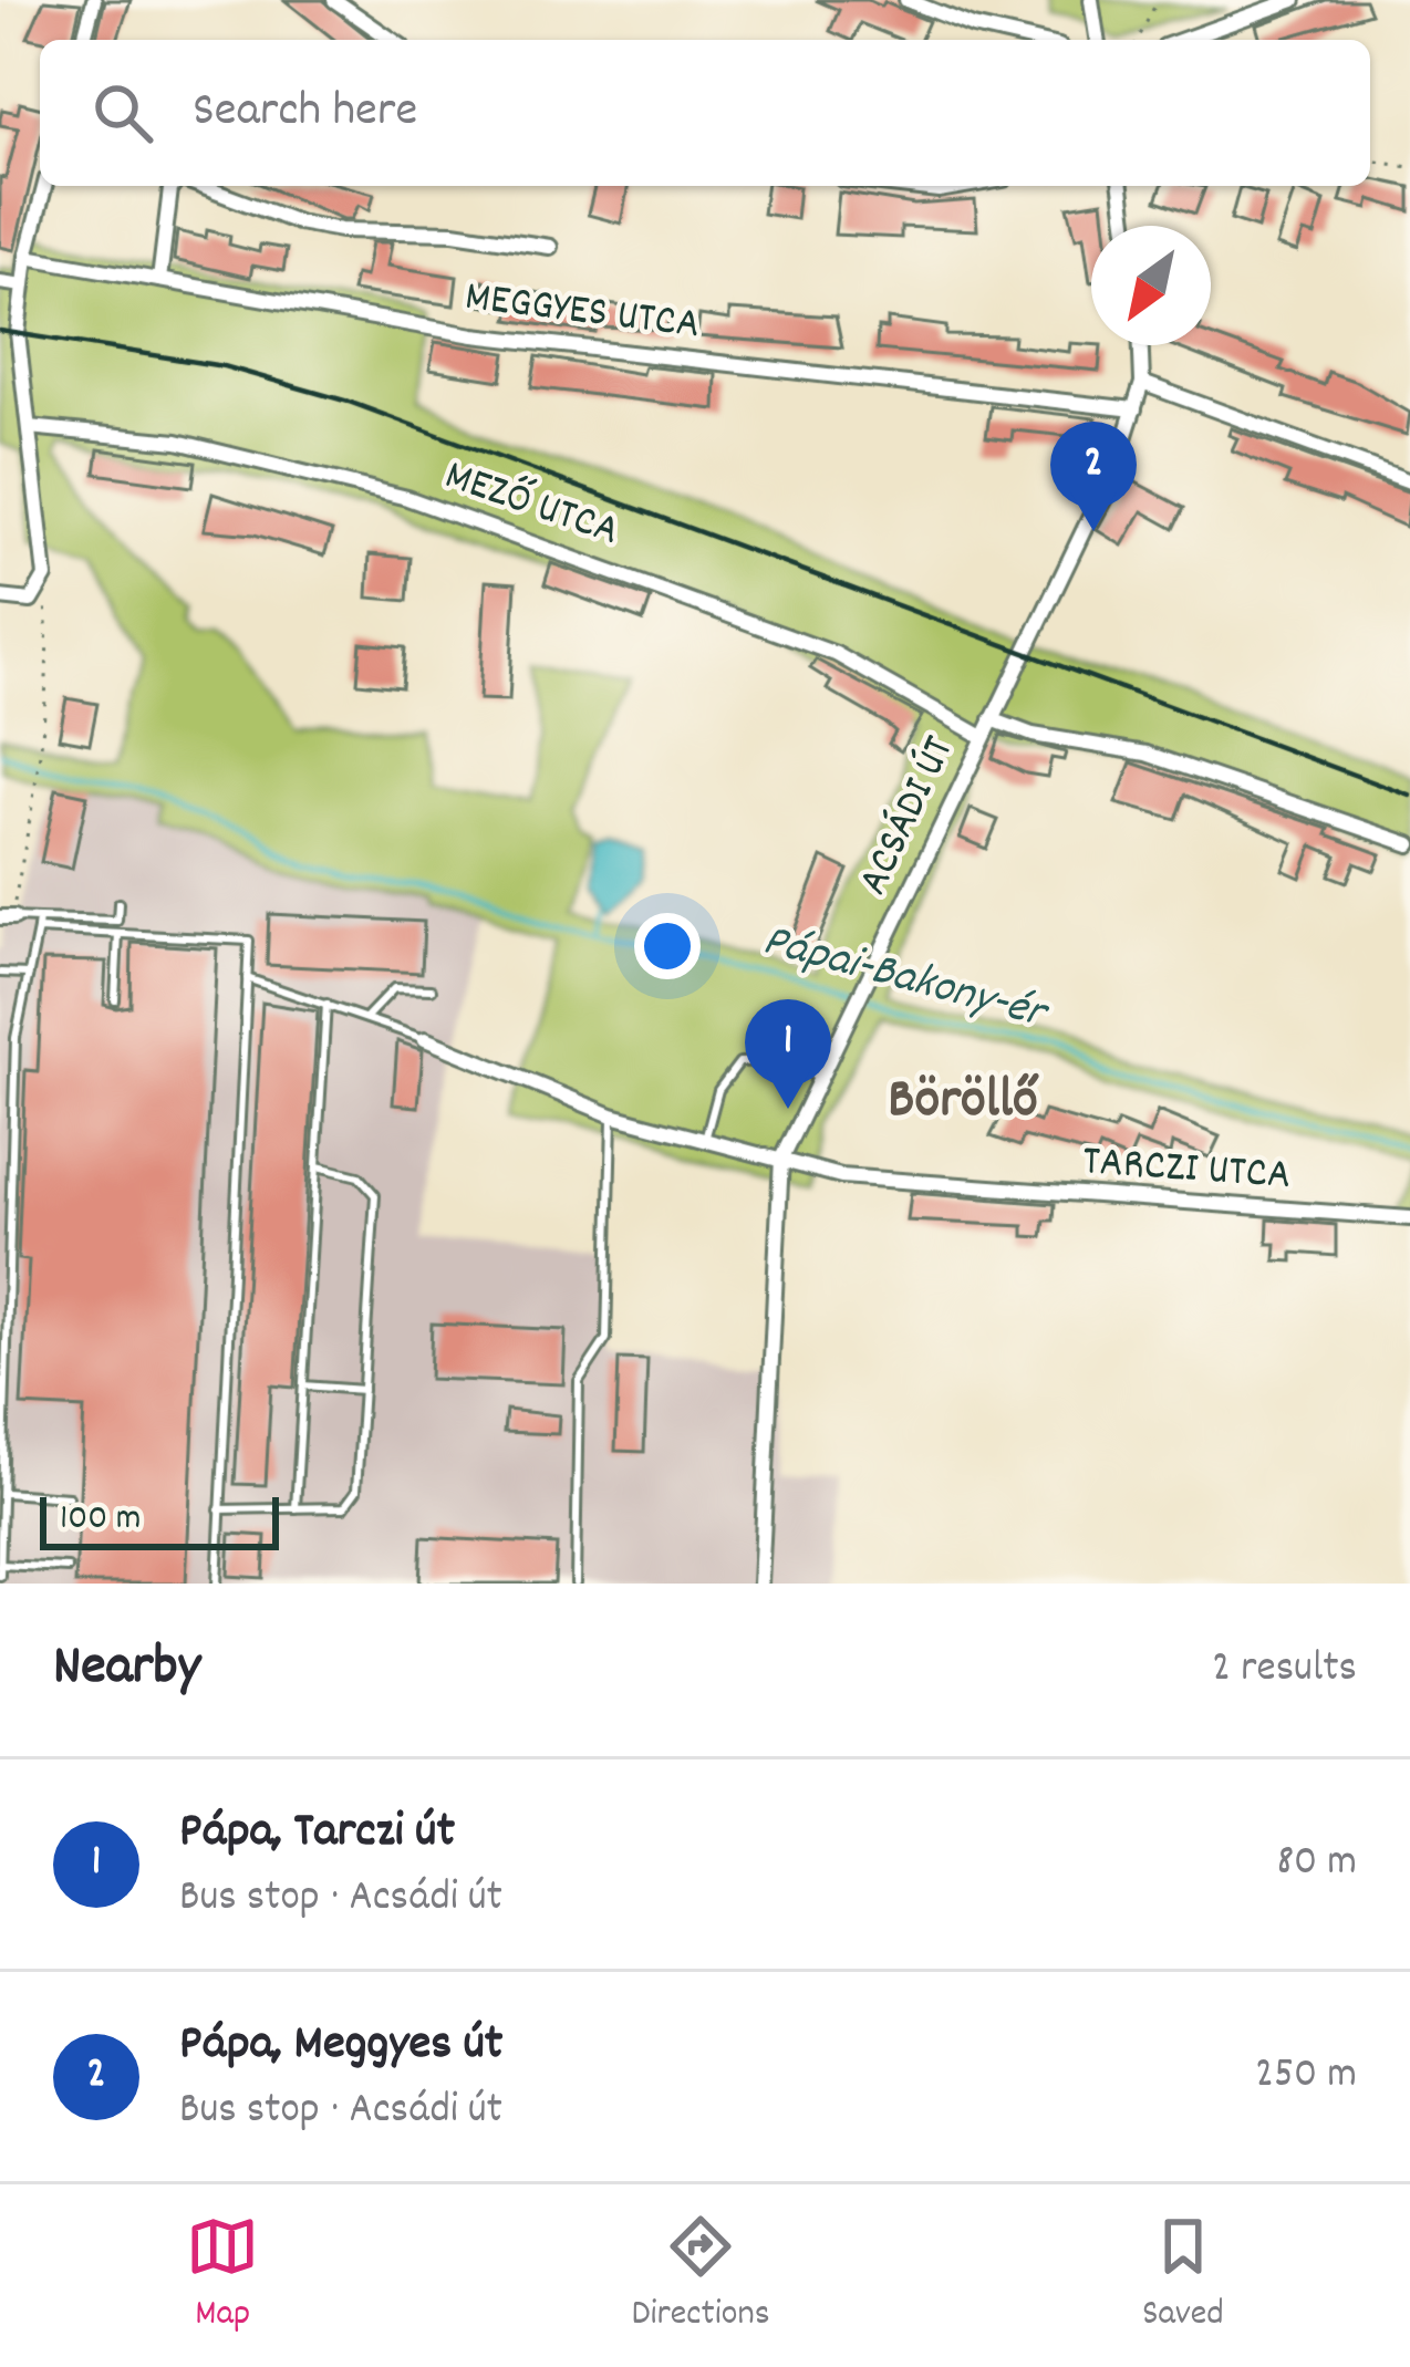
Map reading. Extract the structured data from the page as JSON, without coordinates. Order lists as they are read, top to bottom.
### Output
{
  "streets": {
    "street": [
      "MEGGYES UTCA",
      "MEZŐ UTCA",
      "ACSÁDI ÚT",
      "TARCZI UTCA"
    ]
  },
  "crossings": [
    ["MEGGYES UTCA", "ACSÁDI ÚT"],
    ["MEZŐ UTCA", "ACSÁDI ÚT"],
    ["ACSÁDI ÚT", "TARCZI UTCA"]
  ],
  "districts": ["Böröllő"],
  "water": ["Pápai-Bakony-ér"],
  "scale_bar": "100 m",
  "north": "bottom left",
  "page": {
    "search": "Search here",
    "pins": ["2", "1"],
    "scale": "100 m",
    "heading": ["Nearby", "2 results"],
    "list": [
      {
        "mark": "1",
        "name": "Pápa, Tarczi út",
        "note": "Bus stop · Acsádi út",
        "value": "80 m"
      },
      {
        "mark": "2",
        "name": "Pápa, Meggyes út",
        "note": "Bus stop · Acsádi út",
        "value": "250 m"
      }
    ],
    "nav": ["Map", "Directions", "Saved"]
  }
}
